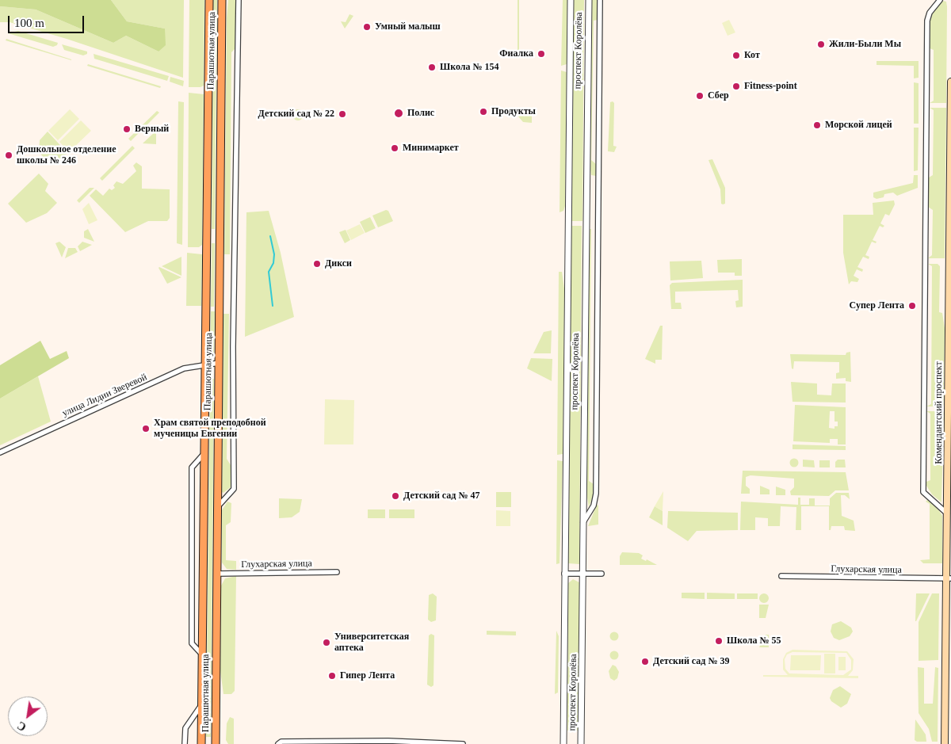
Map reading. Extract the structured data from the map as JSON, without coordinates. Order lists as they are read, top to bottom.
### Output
{
  "streets": {
    "main road": ["Парашютная улица", "Комендантский проспект"],
    "street": ["проспект Королёва", "улица Лидии Зверевой", "Глухарская улица"]
  },
  "crossings": [
    ["Парашютная улица", "улица Лидии Зверевой"],
    ["Парашютная улица", "Глухарская улица"],
    ["Комендантский проспект", "Глухарская улица"]
  ],
  "places": [
    "Умный малыш",
    "Жили-Были Мы",
    "Фиалка",
    "Кот",
    "Школа № 154",
    "Fitness-point",
    "Сбер",
    "Продукты",
    "Полис",
    "Детский сад № 22",
    "Морской лицей",
    "Верный",
    "Минимаркет",
    "Дошкольное отделение школы № 246",
    "Дикси",
    "Супер Лента",
    "Храм святой преподобной мученицы Евгении",
    "Детский сад № 47",
    "Школа № 55",
    "Университетская аптека",
    "Детский сад № 39",
    "Гипер Лента"
  ],
  "scale_bar": "100 m",
  "north": "bottom left"
}
